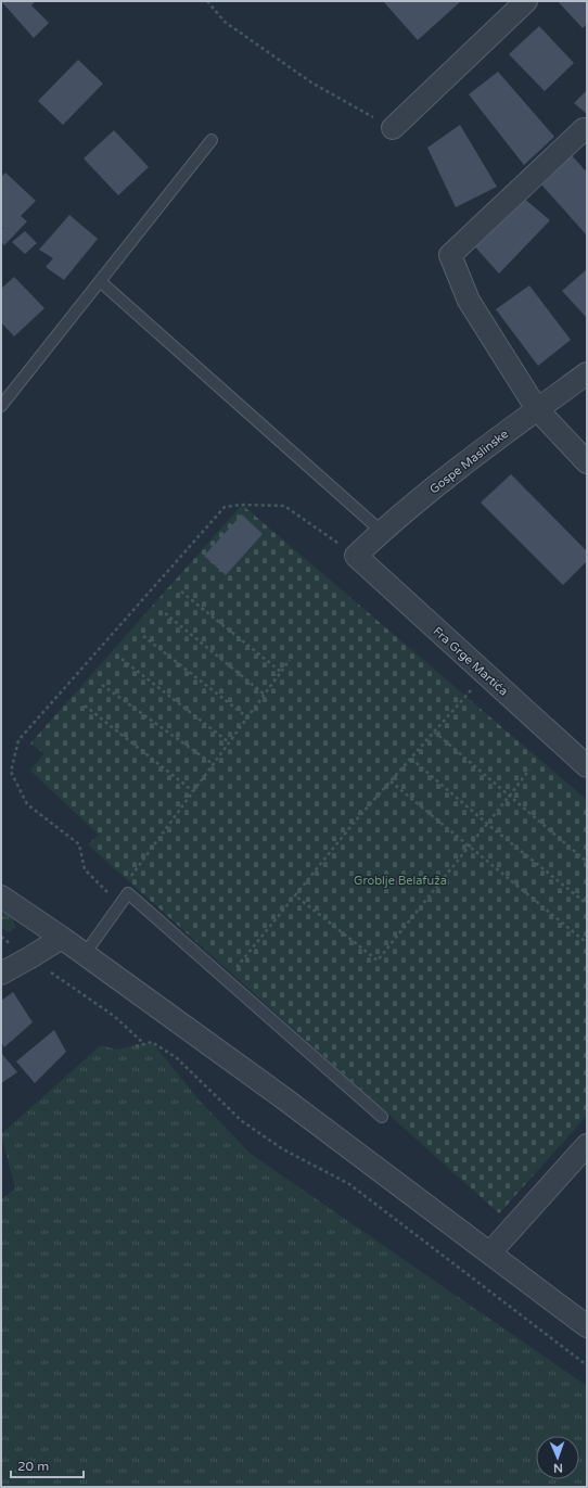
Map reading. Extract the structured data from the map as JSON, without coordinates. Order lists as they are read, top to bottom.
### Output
{
  "streets": {
    "street": ["Gospe Maslinske", "Fra Grge Martića"]
  },
  "crossings": [
    ["Gospe Maslinske", "Fra Grge Martića"]
  ],
  "parks": ["Groblje Belafuža"],
  "scale_bar": "20 m",
  "north": "bottom"
}
